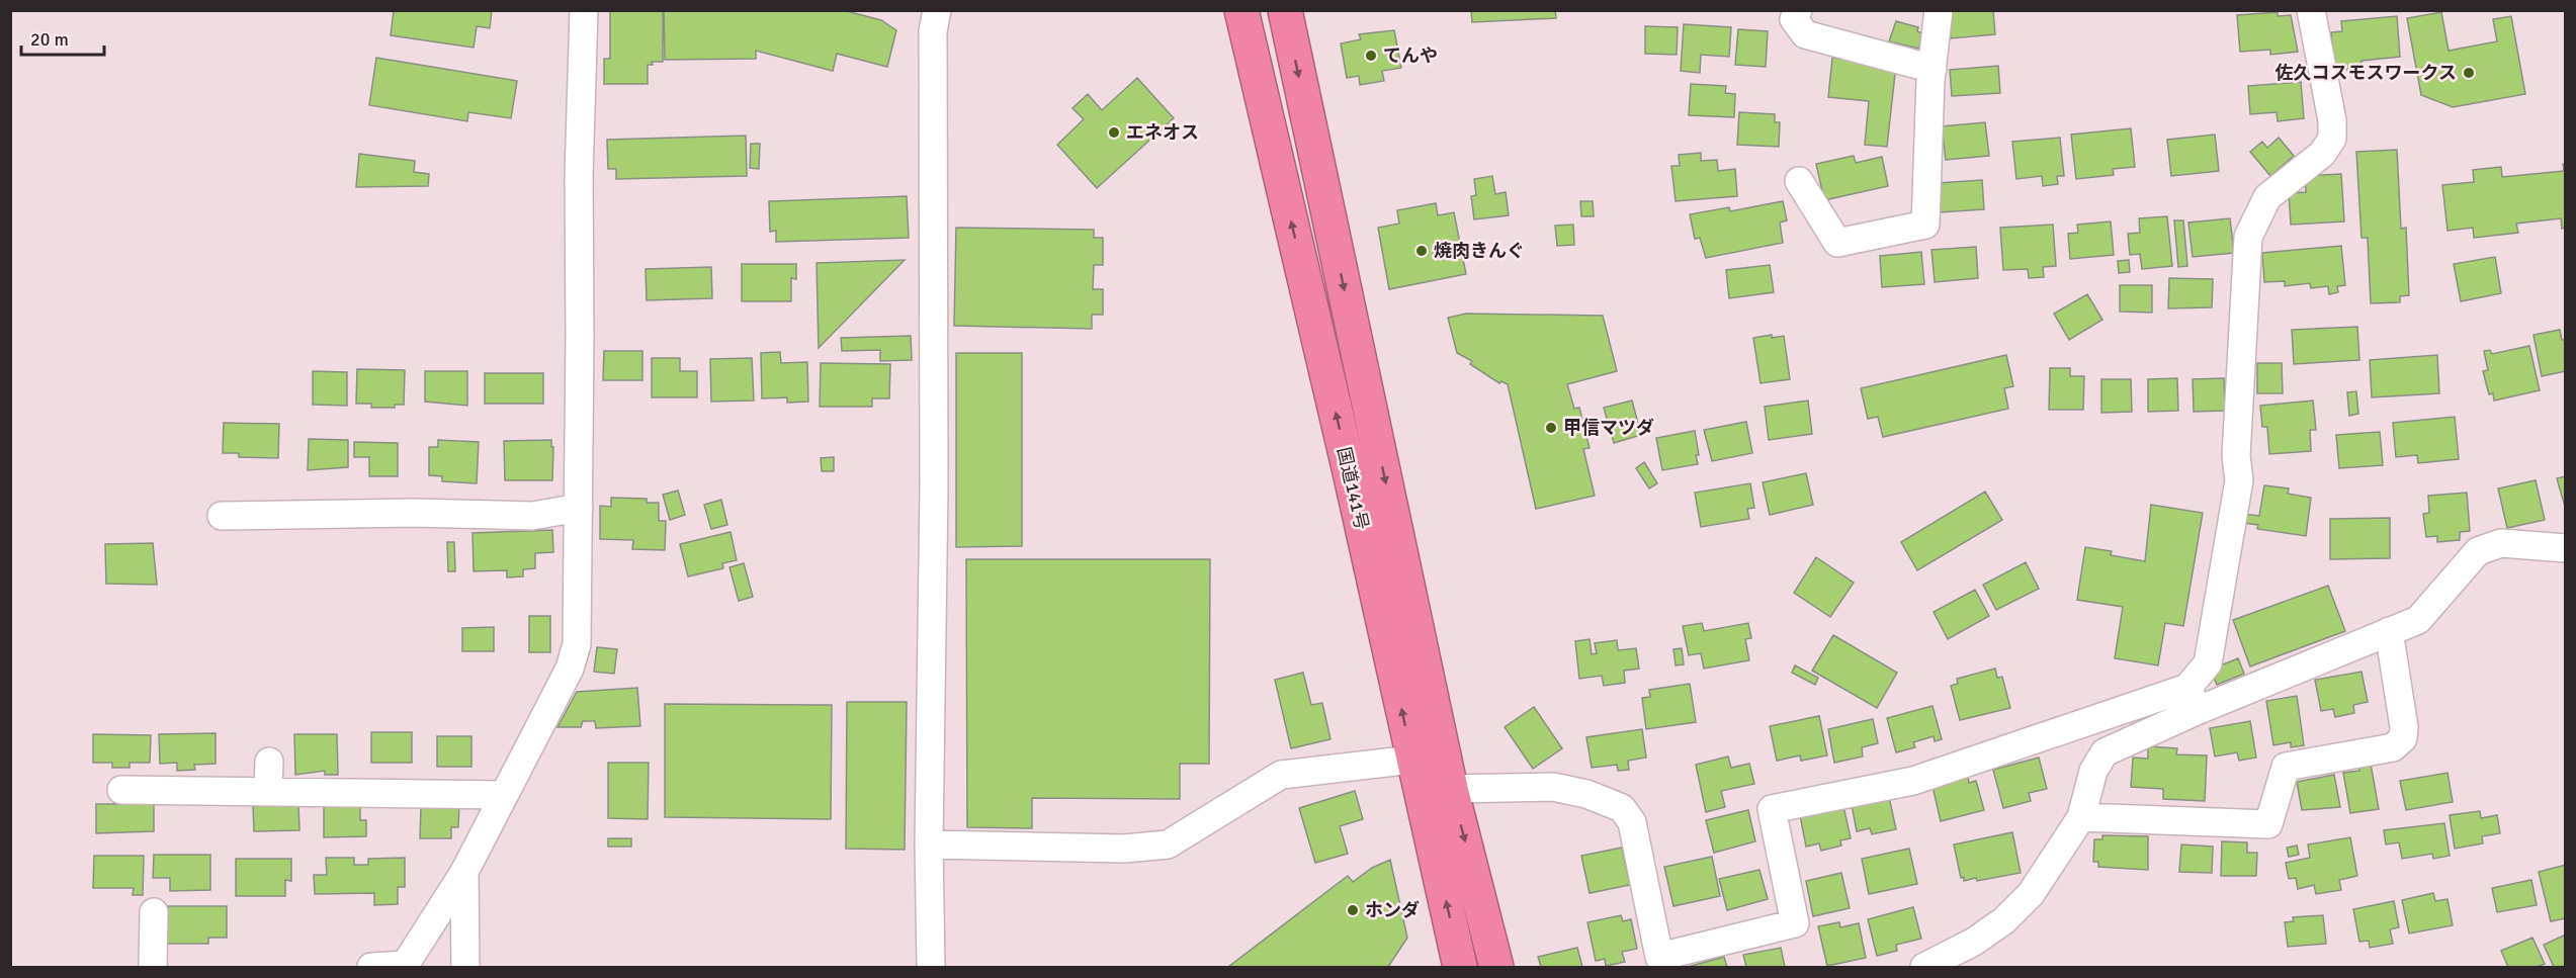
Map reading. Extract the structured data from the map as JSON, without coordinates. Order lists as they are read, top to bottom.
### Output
{
  "streets": {
    "highway": ["国道141号"]
  },
  "places": [
    "てんや",
    "佐久コスモスワークス",
    "エネオス",
    "焼肉きんぐ",
    "甲信マツダ",
    "ホンダ"
  ],
  "scale_bar": "20 m"
}
